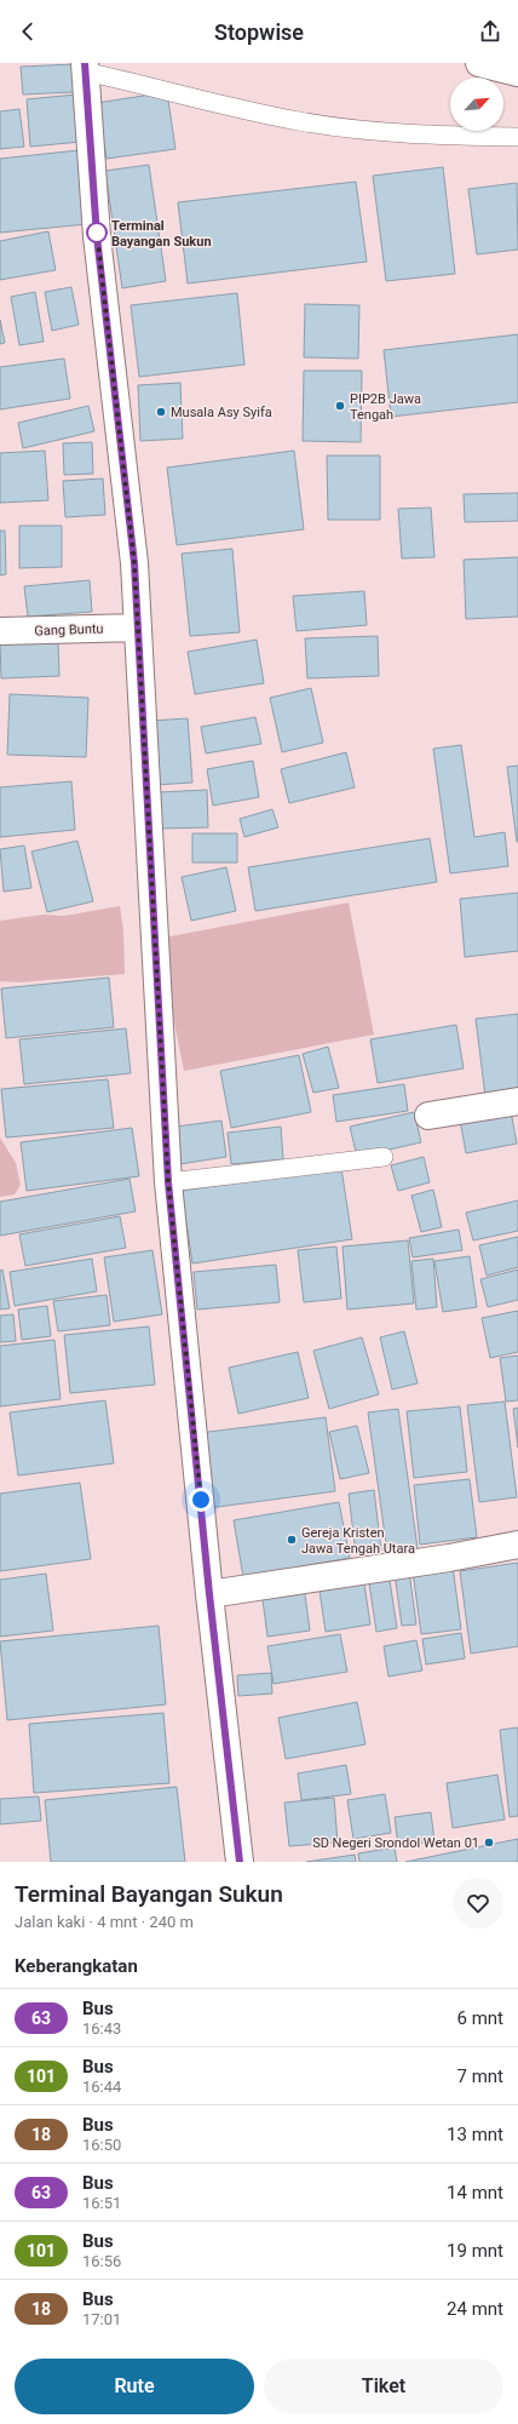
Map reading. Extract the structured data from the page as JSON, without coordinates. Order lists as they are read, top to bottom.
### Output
{
  "streets": {
    "main road": ["Gang Buntu"]
  },
  "places": [
    "Terminal Bayangan Sukun",
    "PIP2B Jawa Tengah",
    "Musala Asy Syifa",
    "Gereja Kristen Jawa Tengah Utara",
    "SD Negeri Srondol Wetan 01"
  ],
  "lines": ["bus line 63"],
  "north": "top right",
  "page": {
    "header": "Stopwise",
    "heading": [
      ["Terminal Bayangan Sukun", "Jalan kaki · 4 mnt · 240 m"],
      "Keberangkatan"
    ],
    "list": [
      {
        "mark": "63",
        "name": "Bus",
        "note": "16:43",
        "value": "6 mnt"
      },
      {
        "mark": "101",
        "name": "Bus",
        "note": "16:44",
        "value": "7 mnt"
      },
      {
        "mark": "18",
        "name": "Bus",
        "note": "16:50",
        "value": "13 mnt"
      },
      {
        "mark": "63",
        "name": "Bus",
        "note": "16:51",
        "value": "14 mnt"
      },
      {
        "mark": "101",
        "name": "Bus",
        "note": "16:56",
        "value": "19 mnt"
      },
      {
        "mark": "18",
        "name": "Bus",
        "note": "17:01",
        "value": "24 mnt"
      }
    ],
    "buttons": ["Rute", "Tiket"]
  }
}
